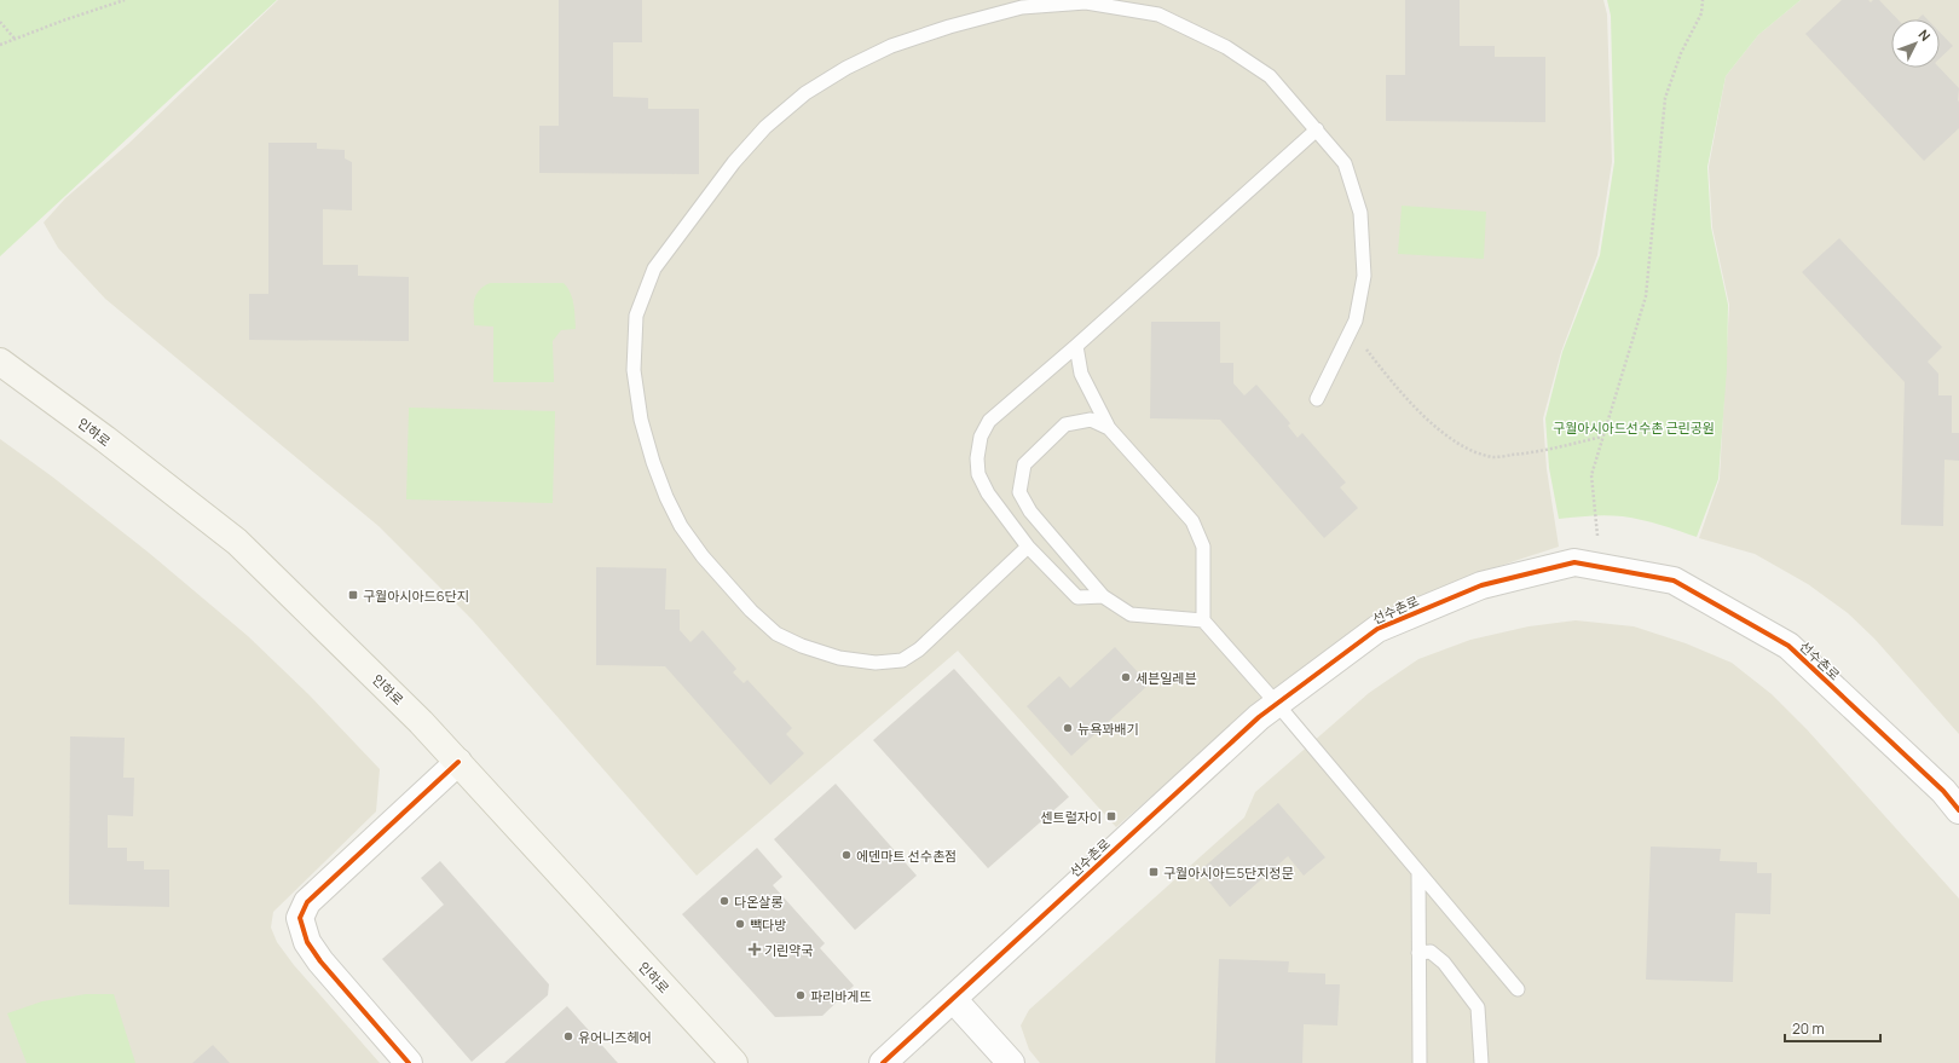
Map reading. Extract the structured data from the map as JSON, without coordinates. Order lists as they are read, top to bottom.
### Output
{
  "streets": {
    "main road": ["인하로"],
    "street": ["선수촌로"]
  },
  "parks": ["구월아시아드선수촌 근린공원"],
  "places": {
    "transit": ["구월아시아드6단지", "센트럴자이", "구월아시아드5단지정문"],
    "other": [
      "세븐일레븐",
      "뉴욕꽈배기",
      "에덴마트 선수촌점",
      "다온살롱",
      "빽다방",
      "파리바게뜨",
      "유어니즈헤어"
    ],
    "health": ["기린약국"]
  },
  "scale_bar": "20 m",
  "north": "top right"
}
